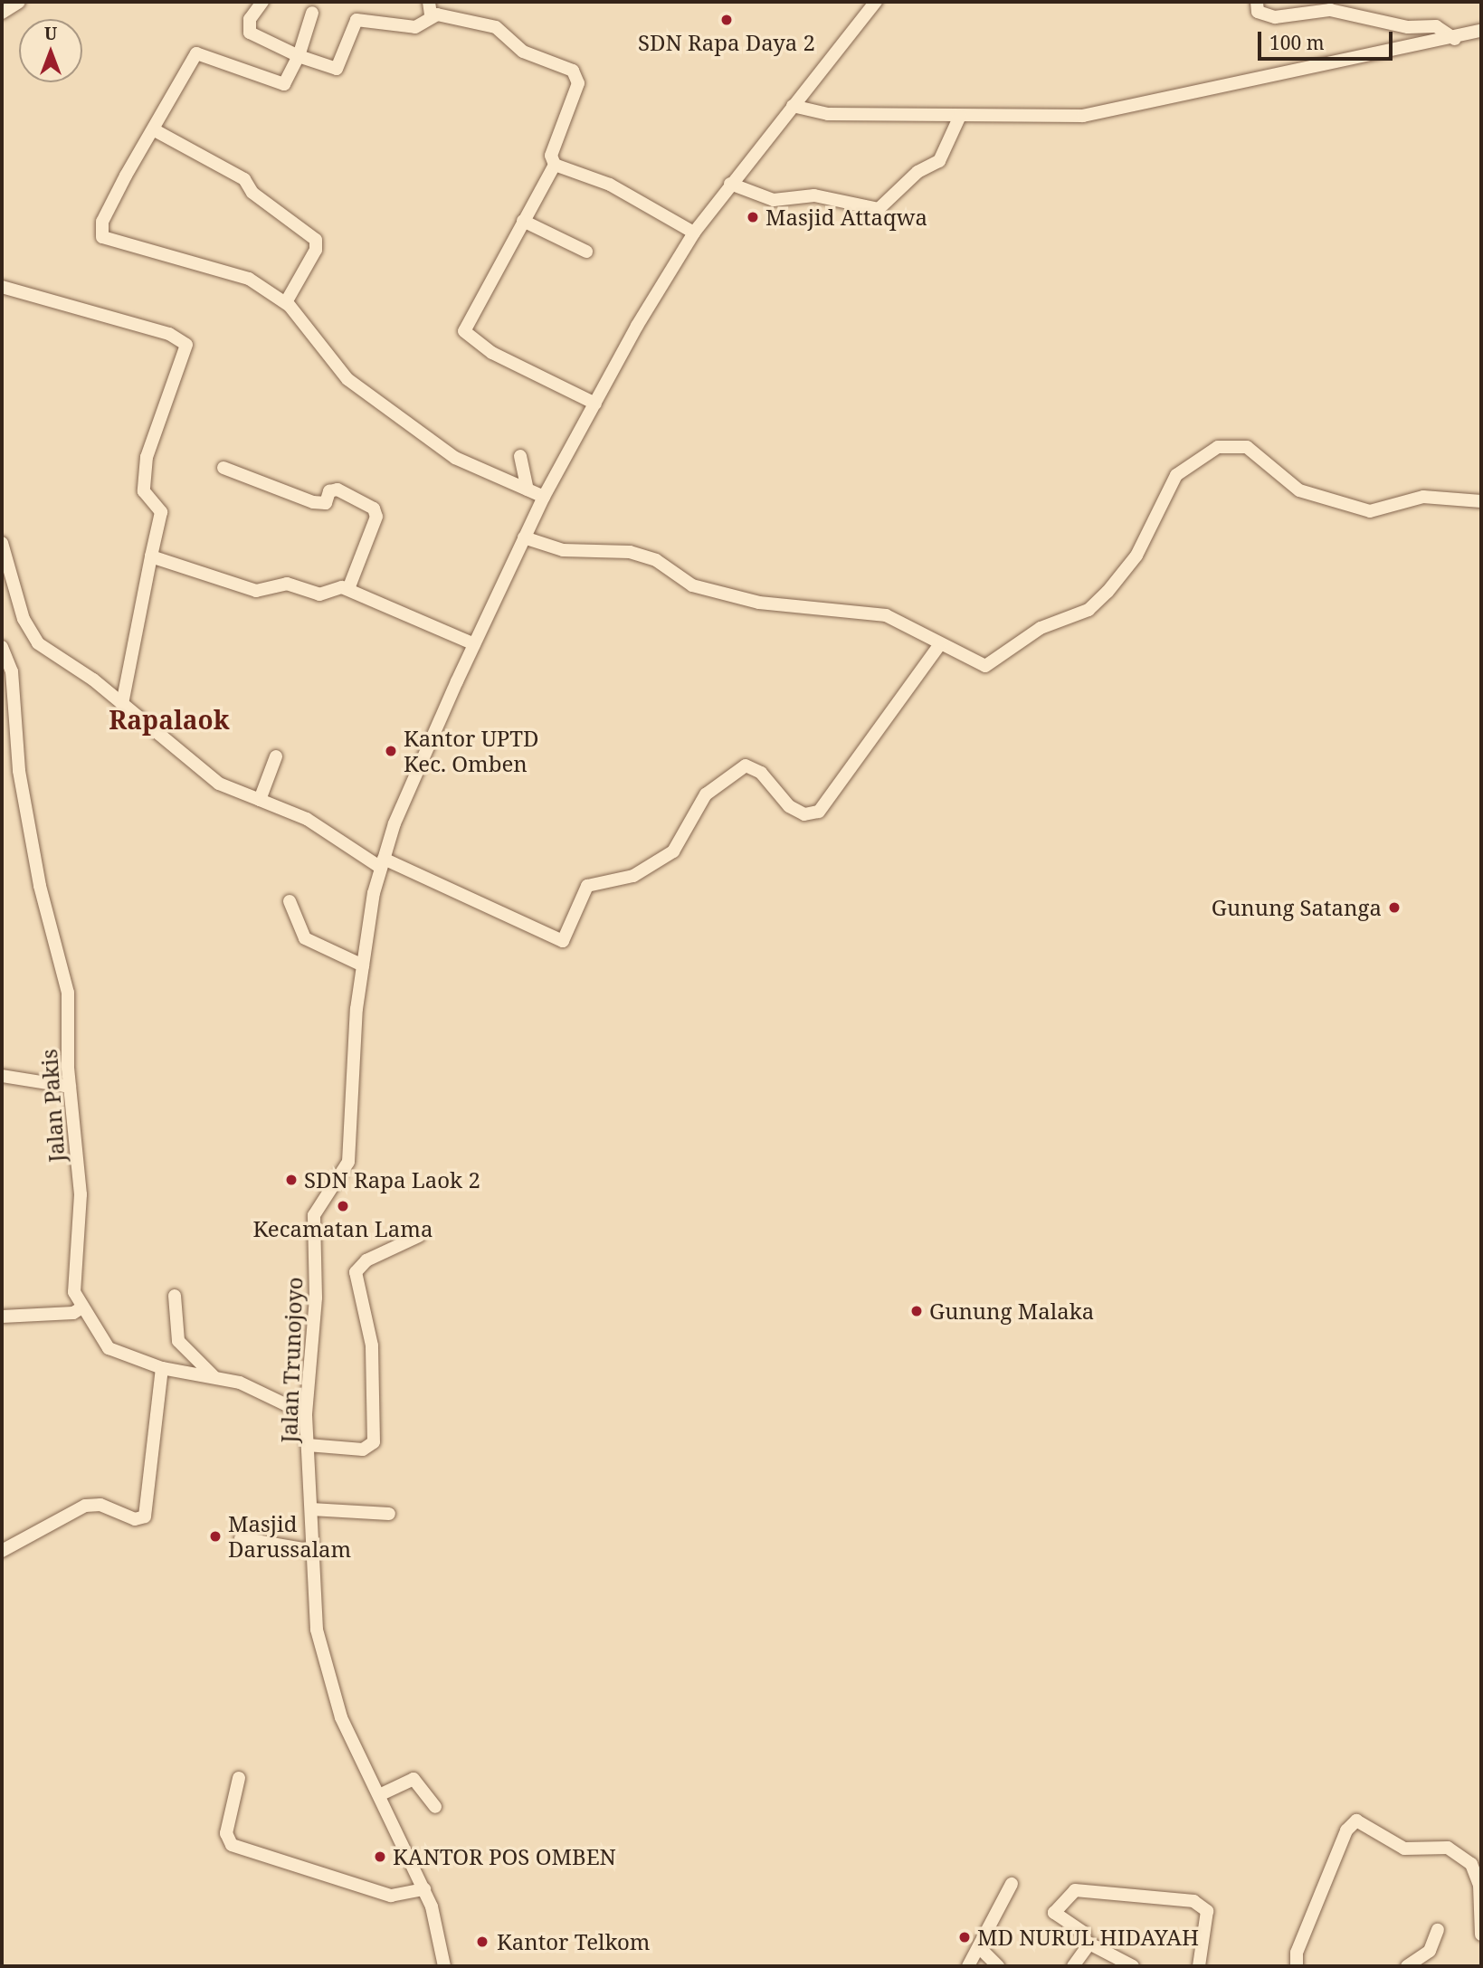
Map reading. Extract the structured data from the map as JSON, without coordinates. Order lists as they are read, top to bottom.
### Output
{
  "streets": {
    "street": ["Jalan Pakis", "Jalan Trunojoyo"]
  },
  "crossings": [
    ["Jalan Pakis", "Jalan Trunojoyo"]
  ],
  "districts": ["Rapalaok"],
  "places": [
    "SDN Rapa Daya 2",
    "Masjid Attaqwa",
    "Kantor UPTD Kec. Omben",
    "Gunung Satanga",
    "SDN Rapa Laok 2",
    "Kecamatan Lama",
    "Gunung Malaka",
    "Masjid Darussalam",
    "KANTOR POS OMBEN",
    "MD NURUL HIDAYAH",
    "Kantor Telkom"
  ],
  "scale_bar": "100 m",
  "north": "top"
}
